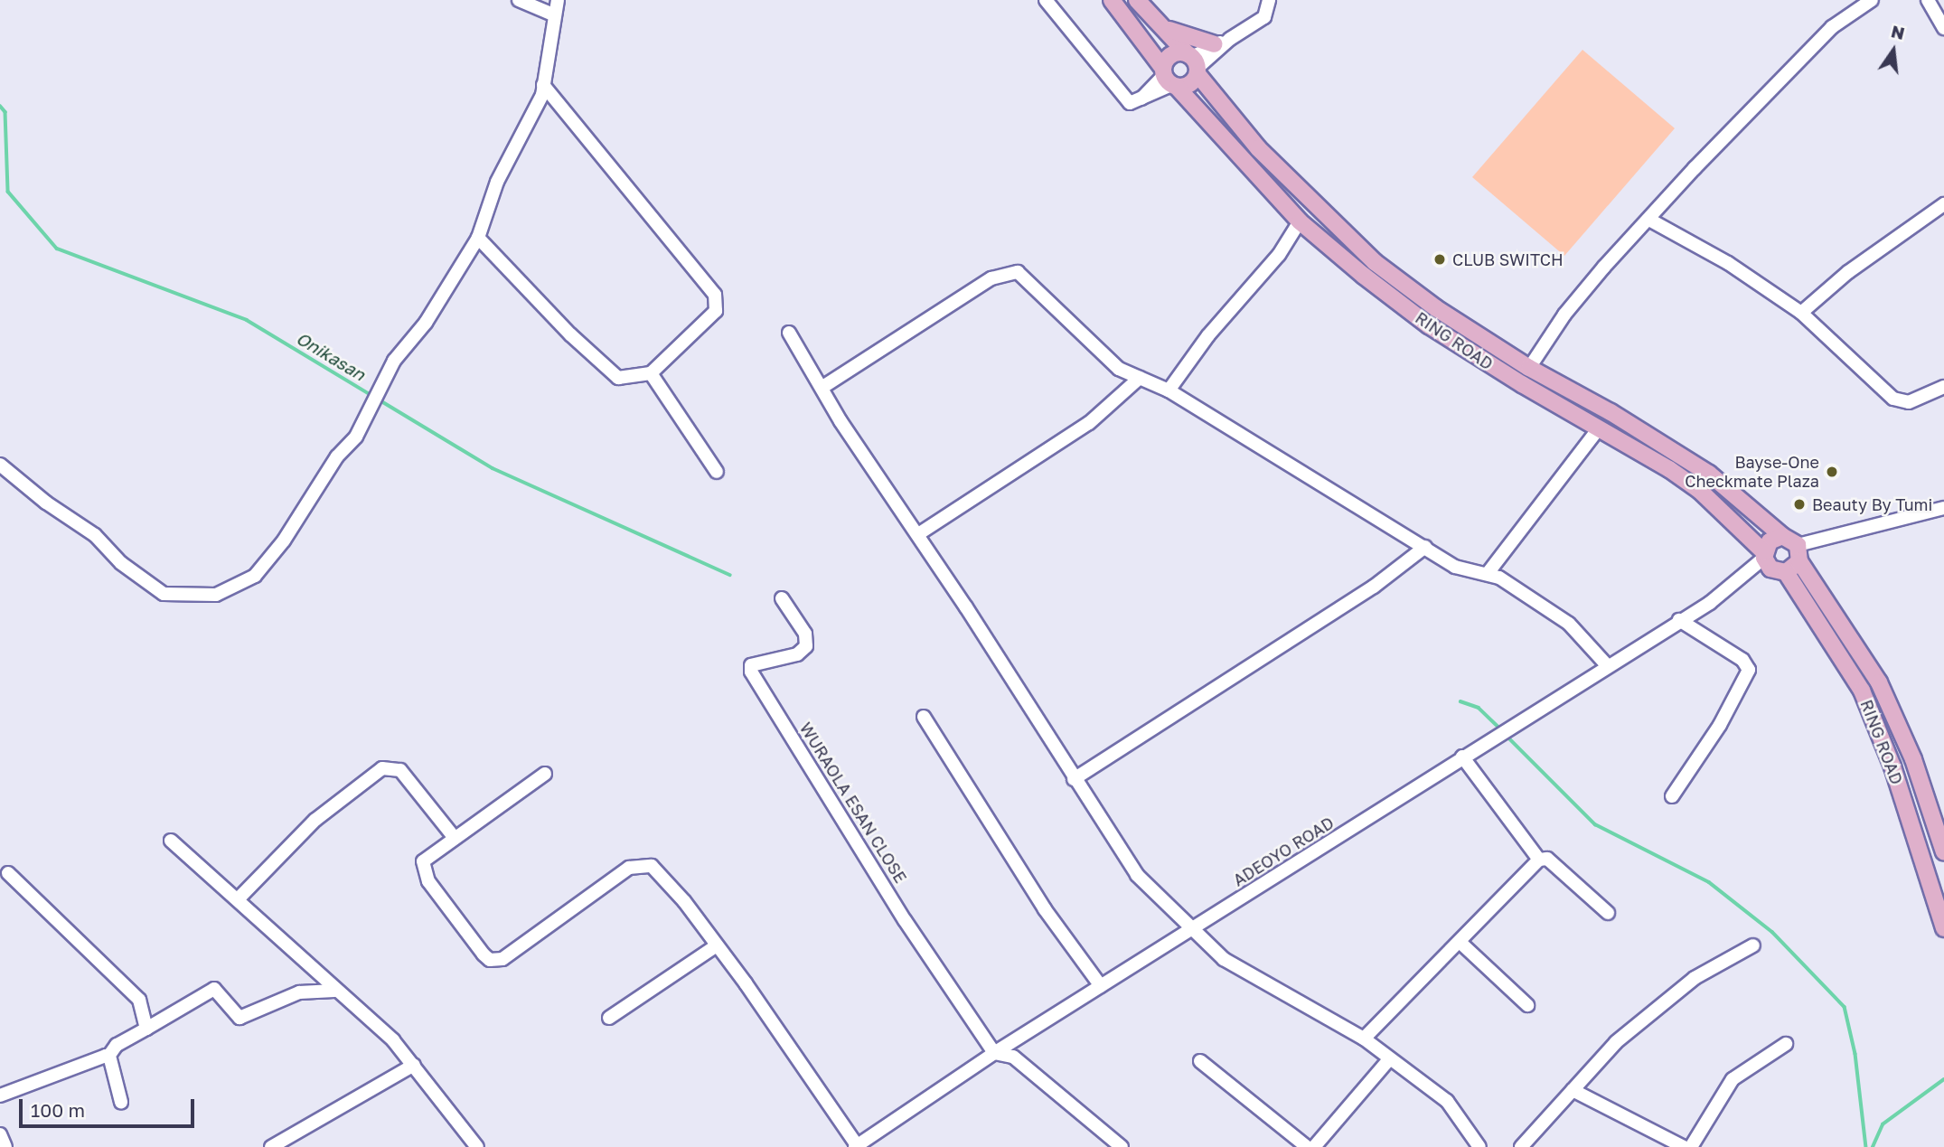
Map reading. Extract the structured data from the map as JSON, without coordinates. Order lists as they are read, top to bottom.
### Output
{
  "streets": {
    "main road": ["RING ROAD"],
    "street": ["WURAOLA ESAN CLOSE", "ADEOYO ROAD"]
  },
  "crossings": [
    ["RING ROAD", "ADEOYO ROAD"],
    ["WURAOLA ESAN CLOSE", "ADEOYO ROAD"]
  ],
  "water": ["Onikasan"],
  "places": ["CLUB SWITCH", "Bayse-One Checkmate Plaza", "Beauty By Tumi"],
  "scale_bar": "100 m",
  "north": "top"
}
